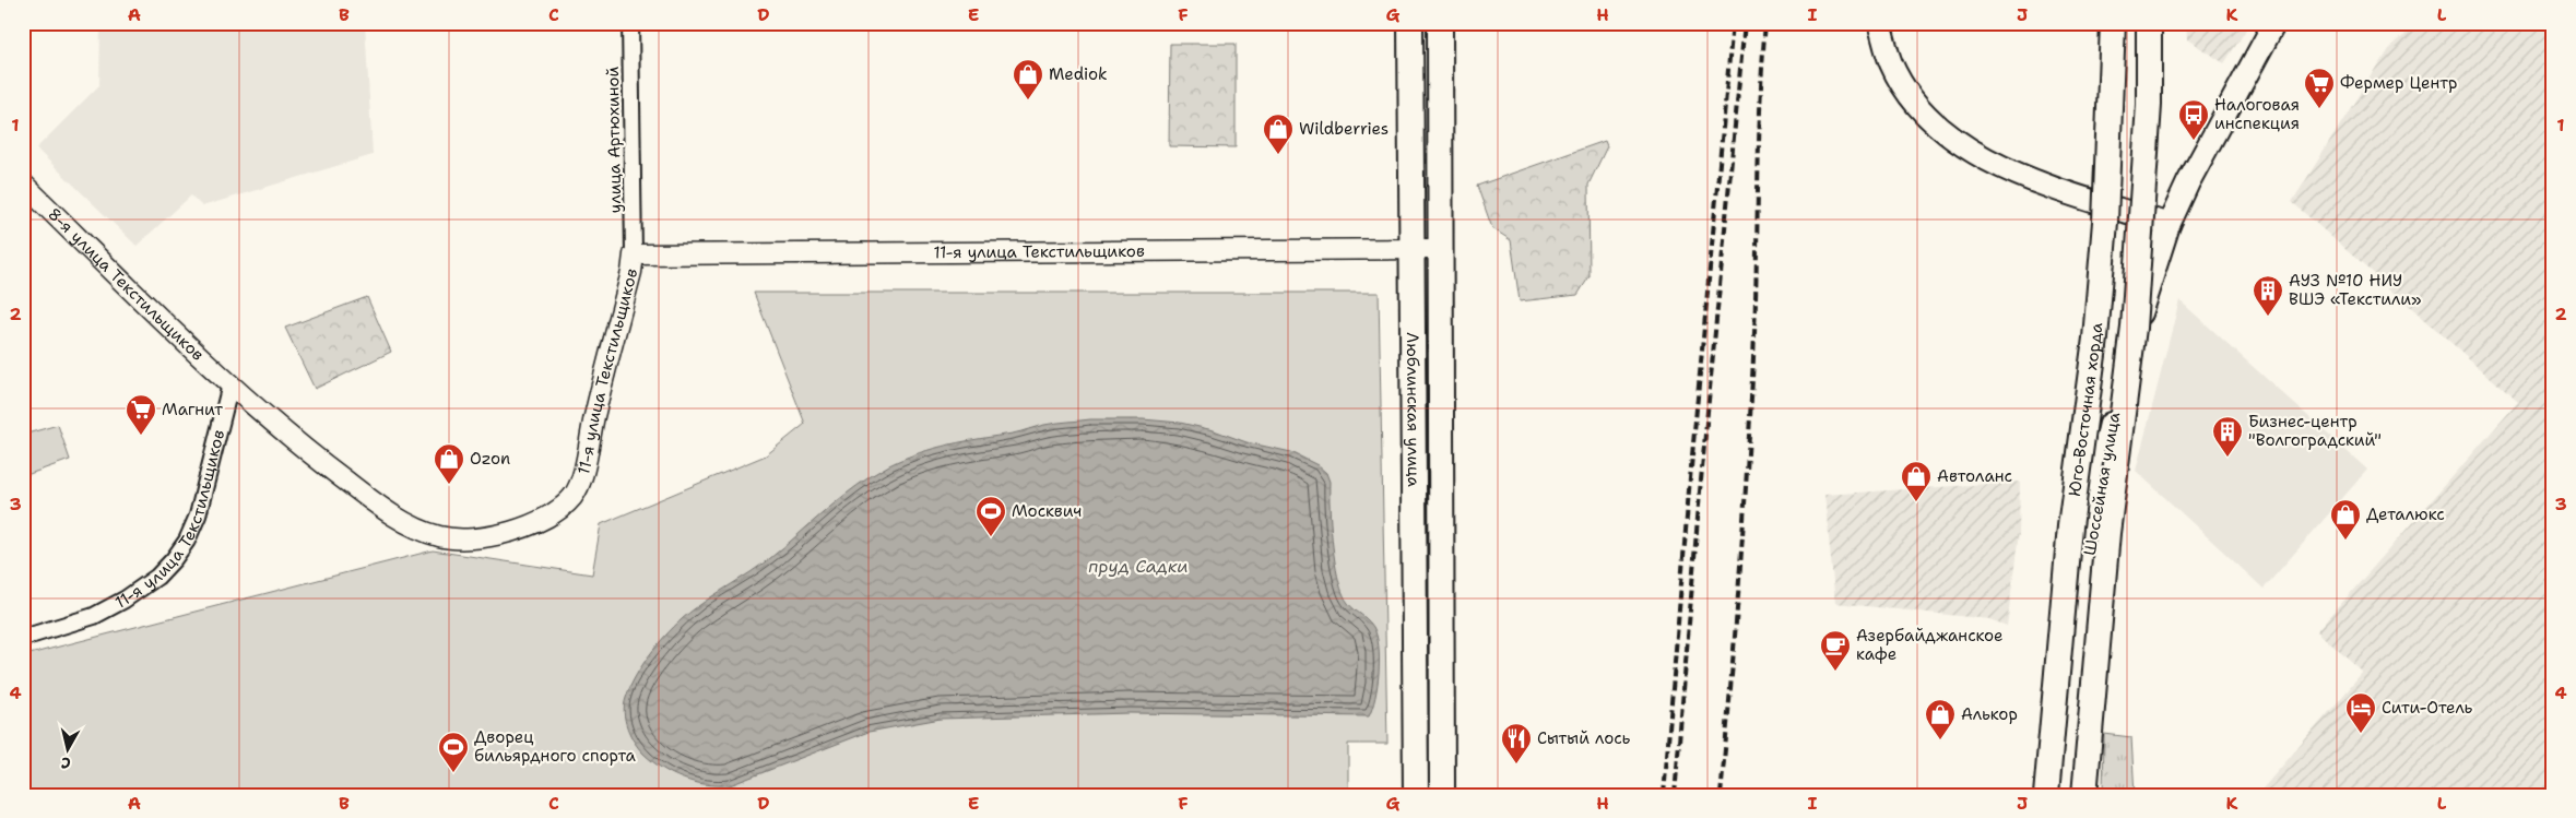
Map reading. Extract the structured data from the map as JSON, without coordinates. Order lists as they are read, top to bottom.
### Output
{
  "streets": {
    "main road": ["Люблинская улица", "Юго-Восточная хорда", "Шоссейная улица"],
    "street": ["улица Артюхиной", "11-я улица Текстильщиков", "8-я улица Текстильщиков"]
  },
  "crossings": [
    ["улица Артюхиной", "11-я улица Текстильщиков"],
    ["11-я улица Текстильщиков", "8-я улица Текстильщиков"],
    ["11-я улица Текстильщиков", "Люблинская улица"]
  ],
  "water": ["пруд Садки"],
  "places": {
    "shop": [
      "Mediok",
      "Wildberries",
      "Ozon",
      "Автоланс",
      "Деталюкс",
      "Алькор"
    ],
    "supermarket": ["Фермер Центр", "Магнит"],
    "bus stop": ["Налоговая инспекция"],
    "building": ["АУЗ №10 НИУ ВШЭ «Текстили»", "Бизнес-центр \"Волгоградский\""],
    "sports": ["Москвич", "Дворец бильярдного спорта"],
    "cafe": ["Азербайджанское кафе"],
    "hotel": ["Сити-Отель"],
    "restaurant": ["Сытый лось"]
  },
  "north": "bottom",
  "grid": {
    "columns": [
      "A",
      "B",
      "C",
      "D",
      "E",
      "F",
      "G",
      "H",
      "I",
      "J",
      "K",
      "L"
    ],
    "rows": [
      "1",
      "2",
      "3",
      "4"
    ]
  }
}
